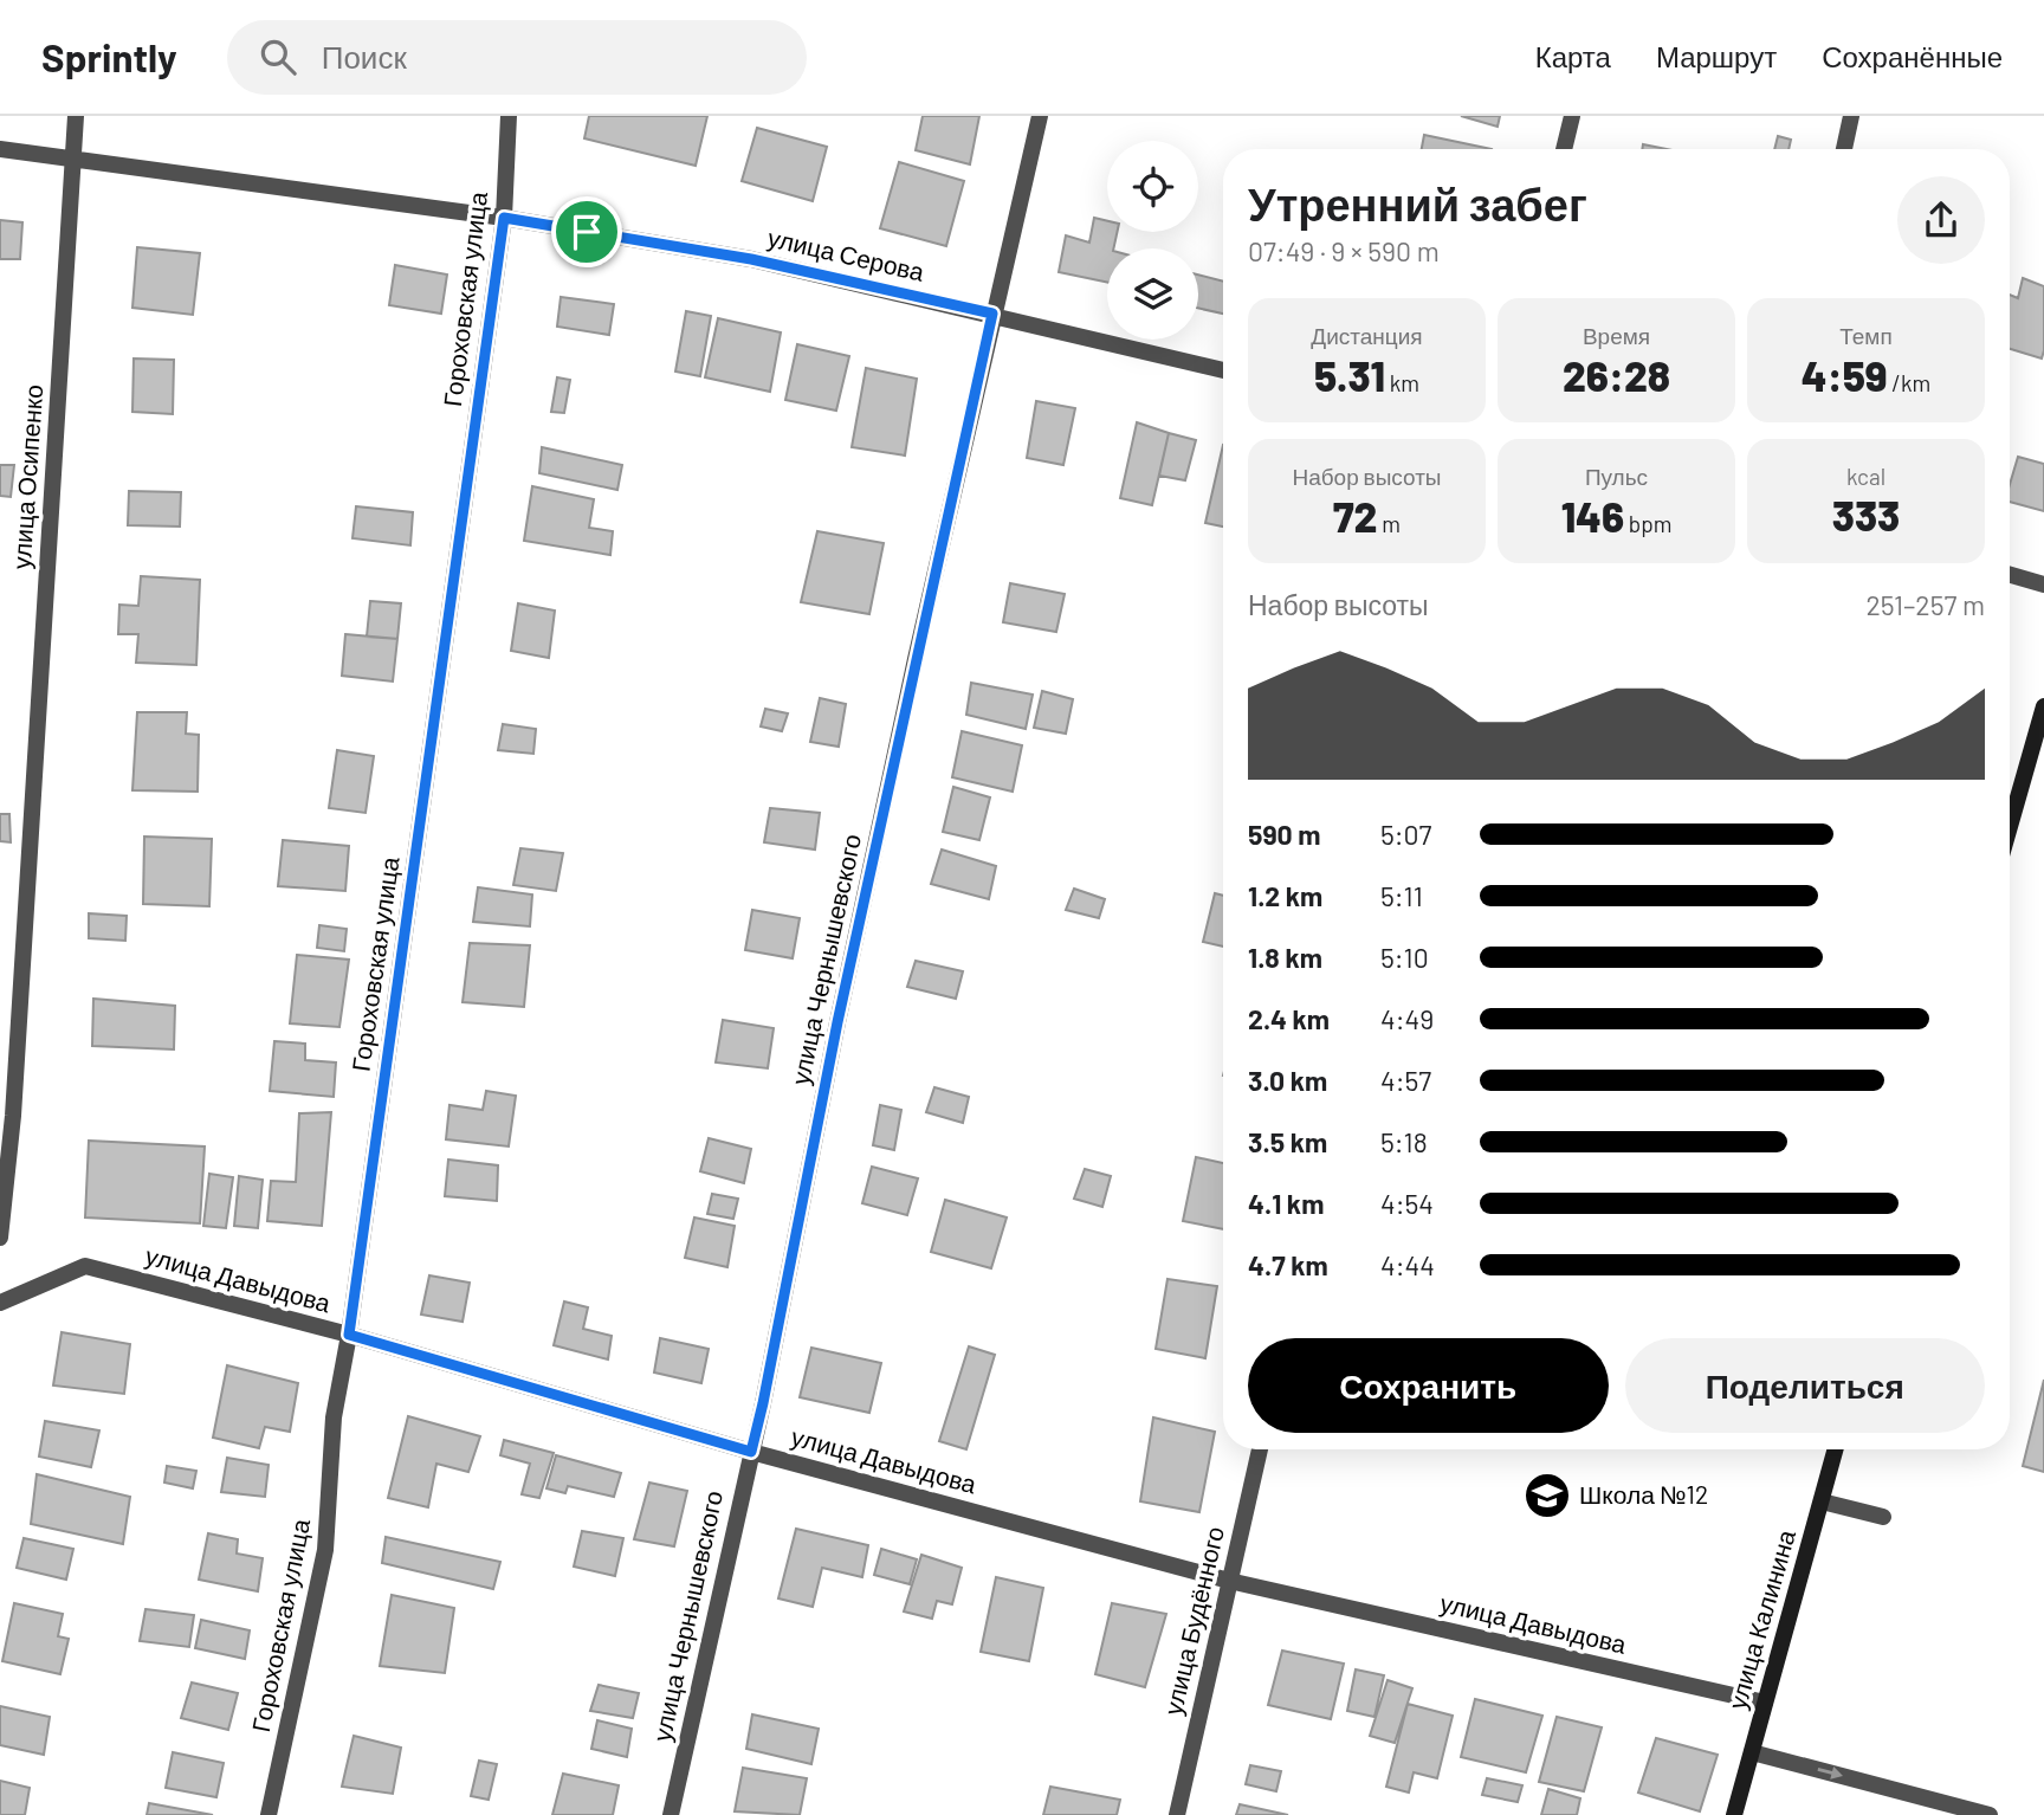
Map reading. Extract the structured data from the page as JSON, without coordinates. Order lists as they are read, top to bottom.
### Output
{
  "streets": {
    "street": [
      "улица Серова",
      "Гороховская улица",
      "улица Осипенко",
      "улица Чернышевского",
      "улица Давыдова",
      "улица Калинина",
      "улица Будённого"
    ]
  },
  "crossings": [
    ["улица Серова", "Гороховская улица"],
    ["улица Серова", "улица Осипенко"],
    ["улица Серова", "улица Чернышевского"],
    ["Гороховская улица", "улица Давыдова"],
    ["улица Чернышевского", "улица Давыдова"],
    ["улица Давыдова", "улица Калинина"],
    ["улица Давыдова", "улица Будённого"]
  ],
  "places": {
    "school or university": ["Школа №12"]
  },
  "page": {
    "header": "Sprintly",
    "search": "Поиск",
    "nav": ["Карта", "Маршрут", "Сохранённые"],
    "heading": ["Утренний забег", "07:49 · 9 × 590 m"],
    "stats": [
      ["Дистанция", "5.31 km"],
      ["Время", "26:28"],
      ["Темп", "4:59 /km"],
      ["Набор высоты", "72 m"],
      ["Пульс", "146 bpm"],
      ["kcal", "333"]
    ],
    "chart": ["Набор высоты", "251–257 m"],
    "list": [
      {
        "name": "590 m",
        "note": "5:07"
      },
      {
        "name": "1.2 km",
        "note": "5:11"
      },
      {
        "name": "1.8 km",
        "note": "5:10"
      },
      {
        "name": "2.4 km",
        "note": "4:49"
      },
      {
        "name": "3.0 km",
        "note": "4:57"
      },
      {
        "name": "3.5 km",
        "note": "5:18"
      },
      {
        "name": "4.1 km",
        "note": "4:54"
      },
      {
        "name": "4.7 km",
        "note": "4:44"
      }
    ],
    "buttons": ["Сохранить", "Поделиться"]
  }
}
